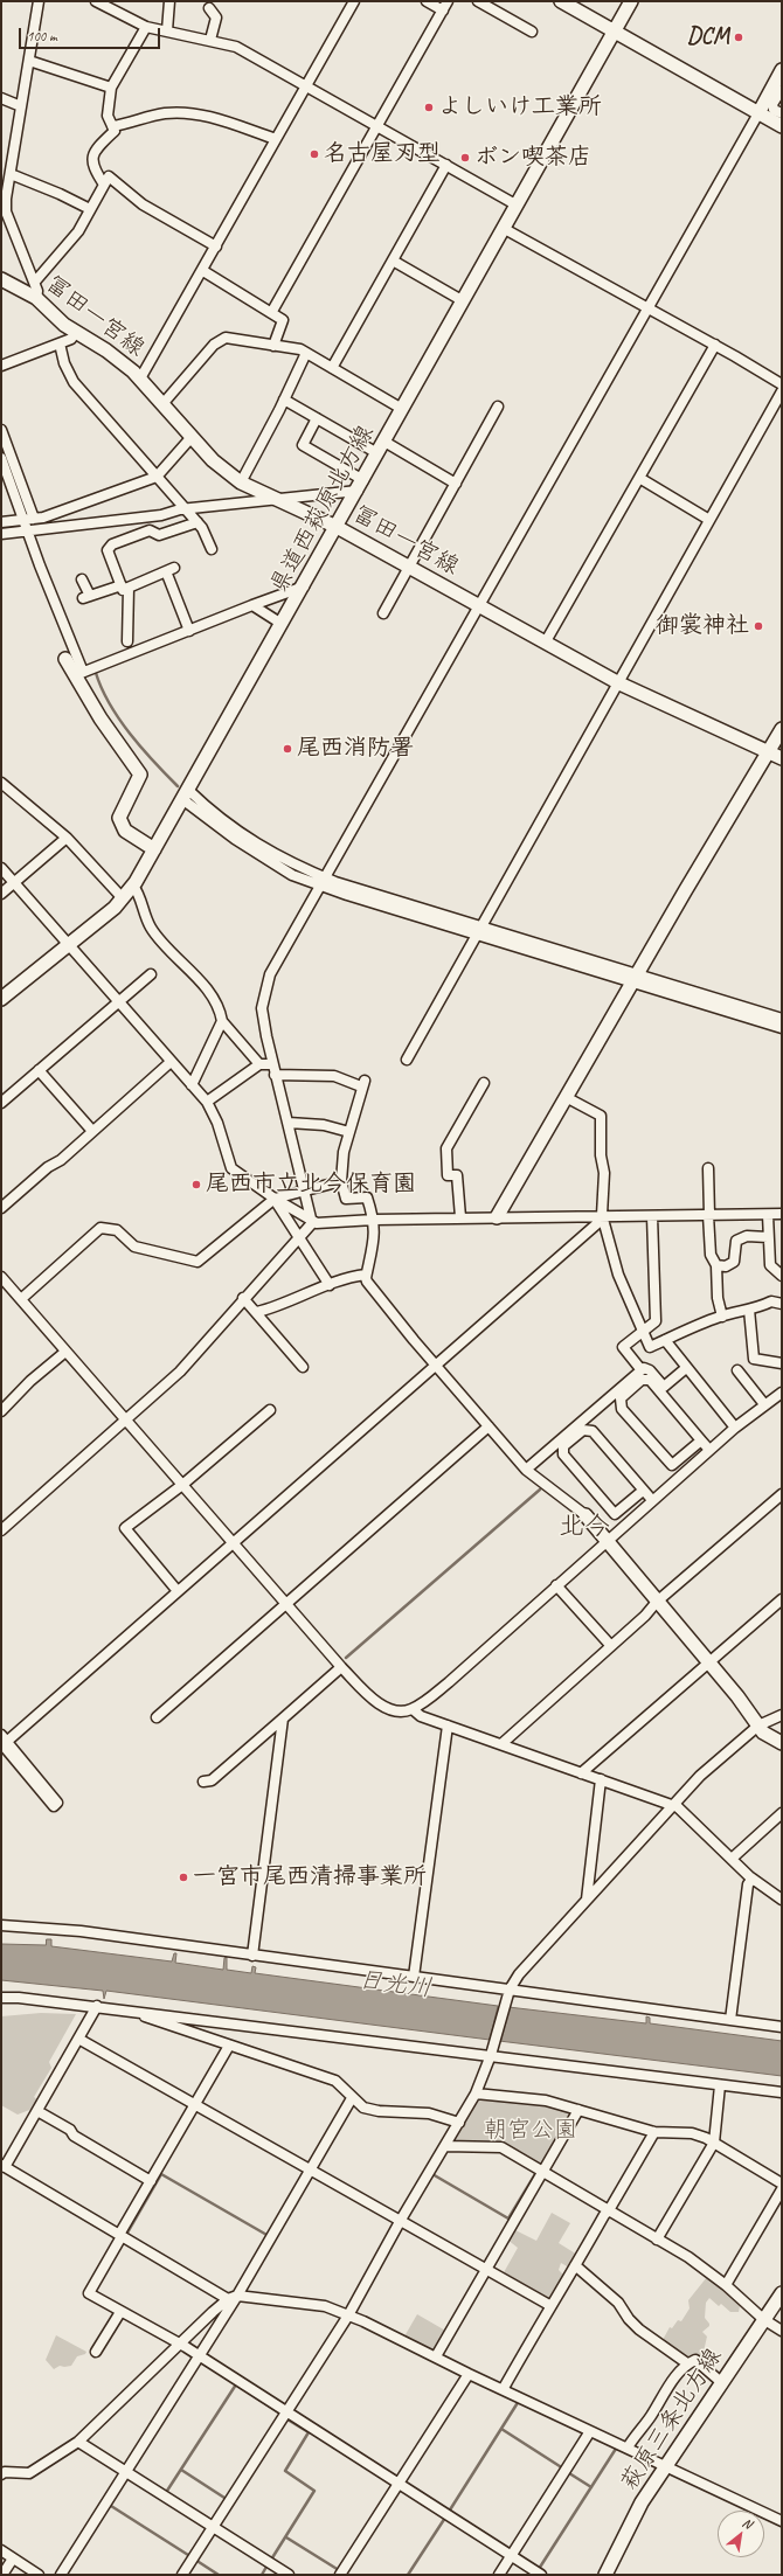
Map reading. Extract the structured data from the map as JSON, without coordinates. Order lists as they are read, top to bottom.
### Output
{
  "streets": {
    "main road": ["冨田一宮線", "県道西萩原北方線", "萩原三条北方線"]
  },
  "crossings": [
    ["冨田一宮線", "県道西萩原北方線"]
  ],
  "districts": ["北今"],
  "water": ["日光川"],
  "parks": ["朝宮公園"],
  "places": [
    "DCM",
    "よしいけ工業所",
    "名古屋刃型",
    "ボン喫茶店",
    "御裳神社",
    "尾西消防署",
    "尾西市立北今保育園",
    "一宮市尾西清掃事業所"
  ],
  "scale_bar": "100 m",
  "north": "top right"
}
